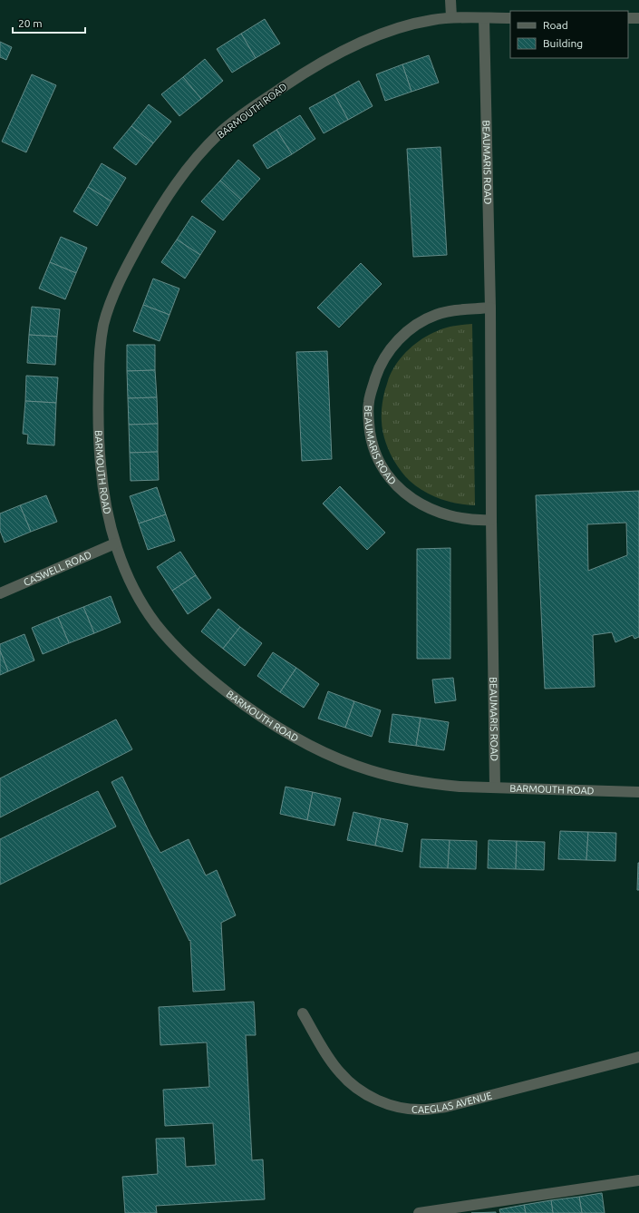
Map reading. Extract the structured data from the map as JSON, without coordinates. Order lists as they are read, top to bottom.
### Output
{
  "streets": {
    "street": [
      "BARMOUTH ROAD",
      "BEAUMARIS ROAD",
      "CASWELL ROAD",
      "CAEGLAS AVENUE"
    ]
  },
  "crossings": [
    ["BARMOUTH ROAD", "BEAUMARIS ROAD"],
    ["BARMOUTH ROAD", "CASWELL ROAD"]
  ],
  "legend": ["Road", "Building"],
  "scale_bar": "20 m"
}
